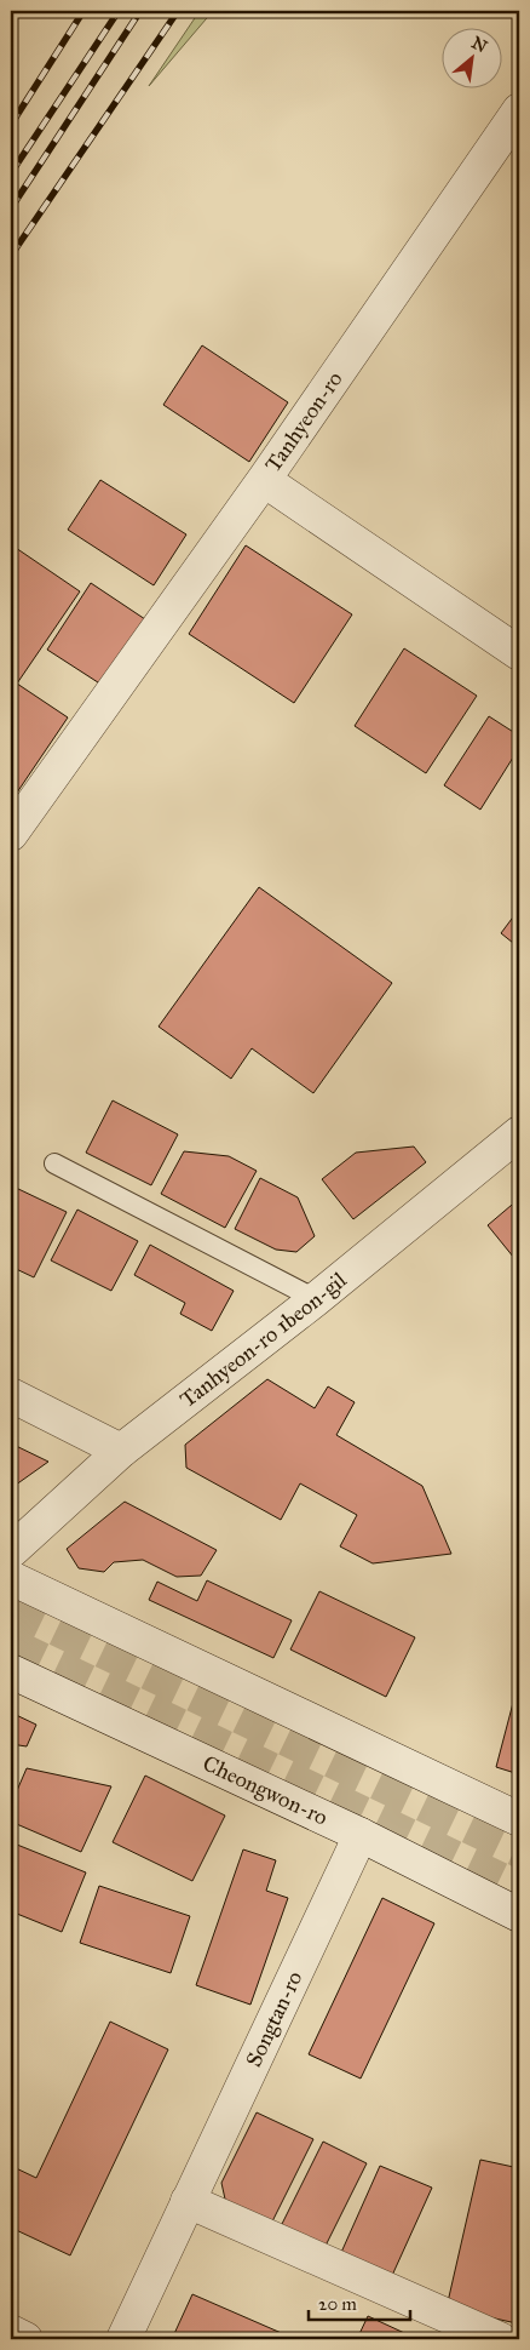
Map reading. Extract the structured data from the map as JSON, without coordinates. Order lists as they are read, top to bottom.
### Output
{
  "streets": {
    "street": [
      "Tanhyeon-ro",
      "Tanhyeon-ro 1beon-gil",
      "Cheongwon-ro",
      "Songtan-ro"
    ]
  },
  "crossings": [
    ["Cheongwon-ro", "Songtan-ro"]
  ],
  "scale_bar": "20 m",
  "north": "top right"
}
